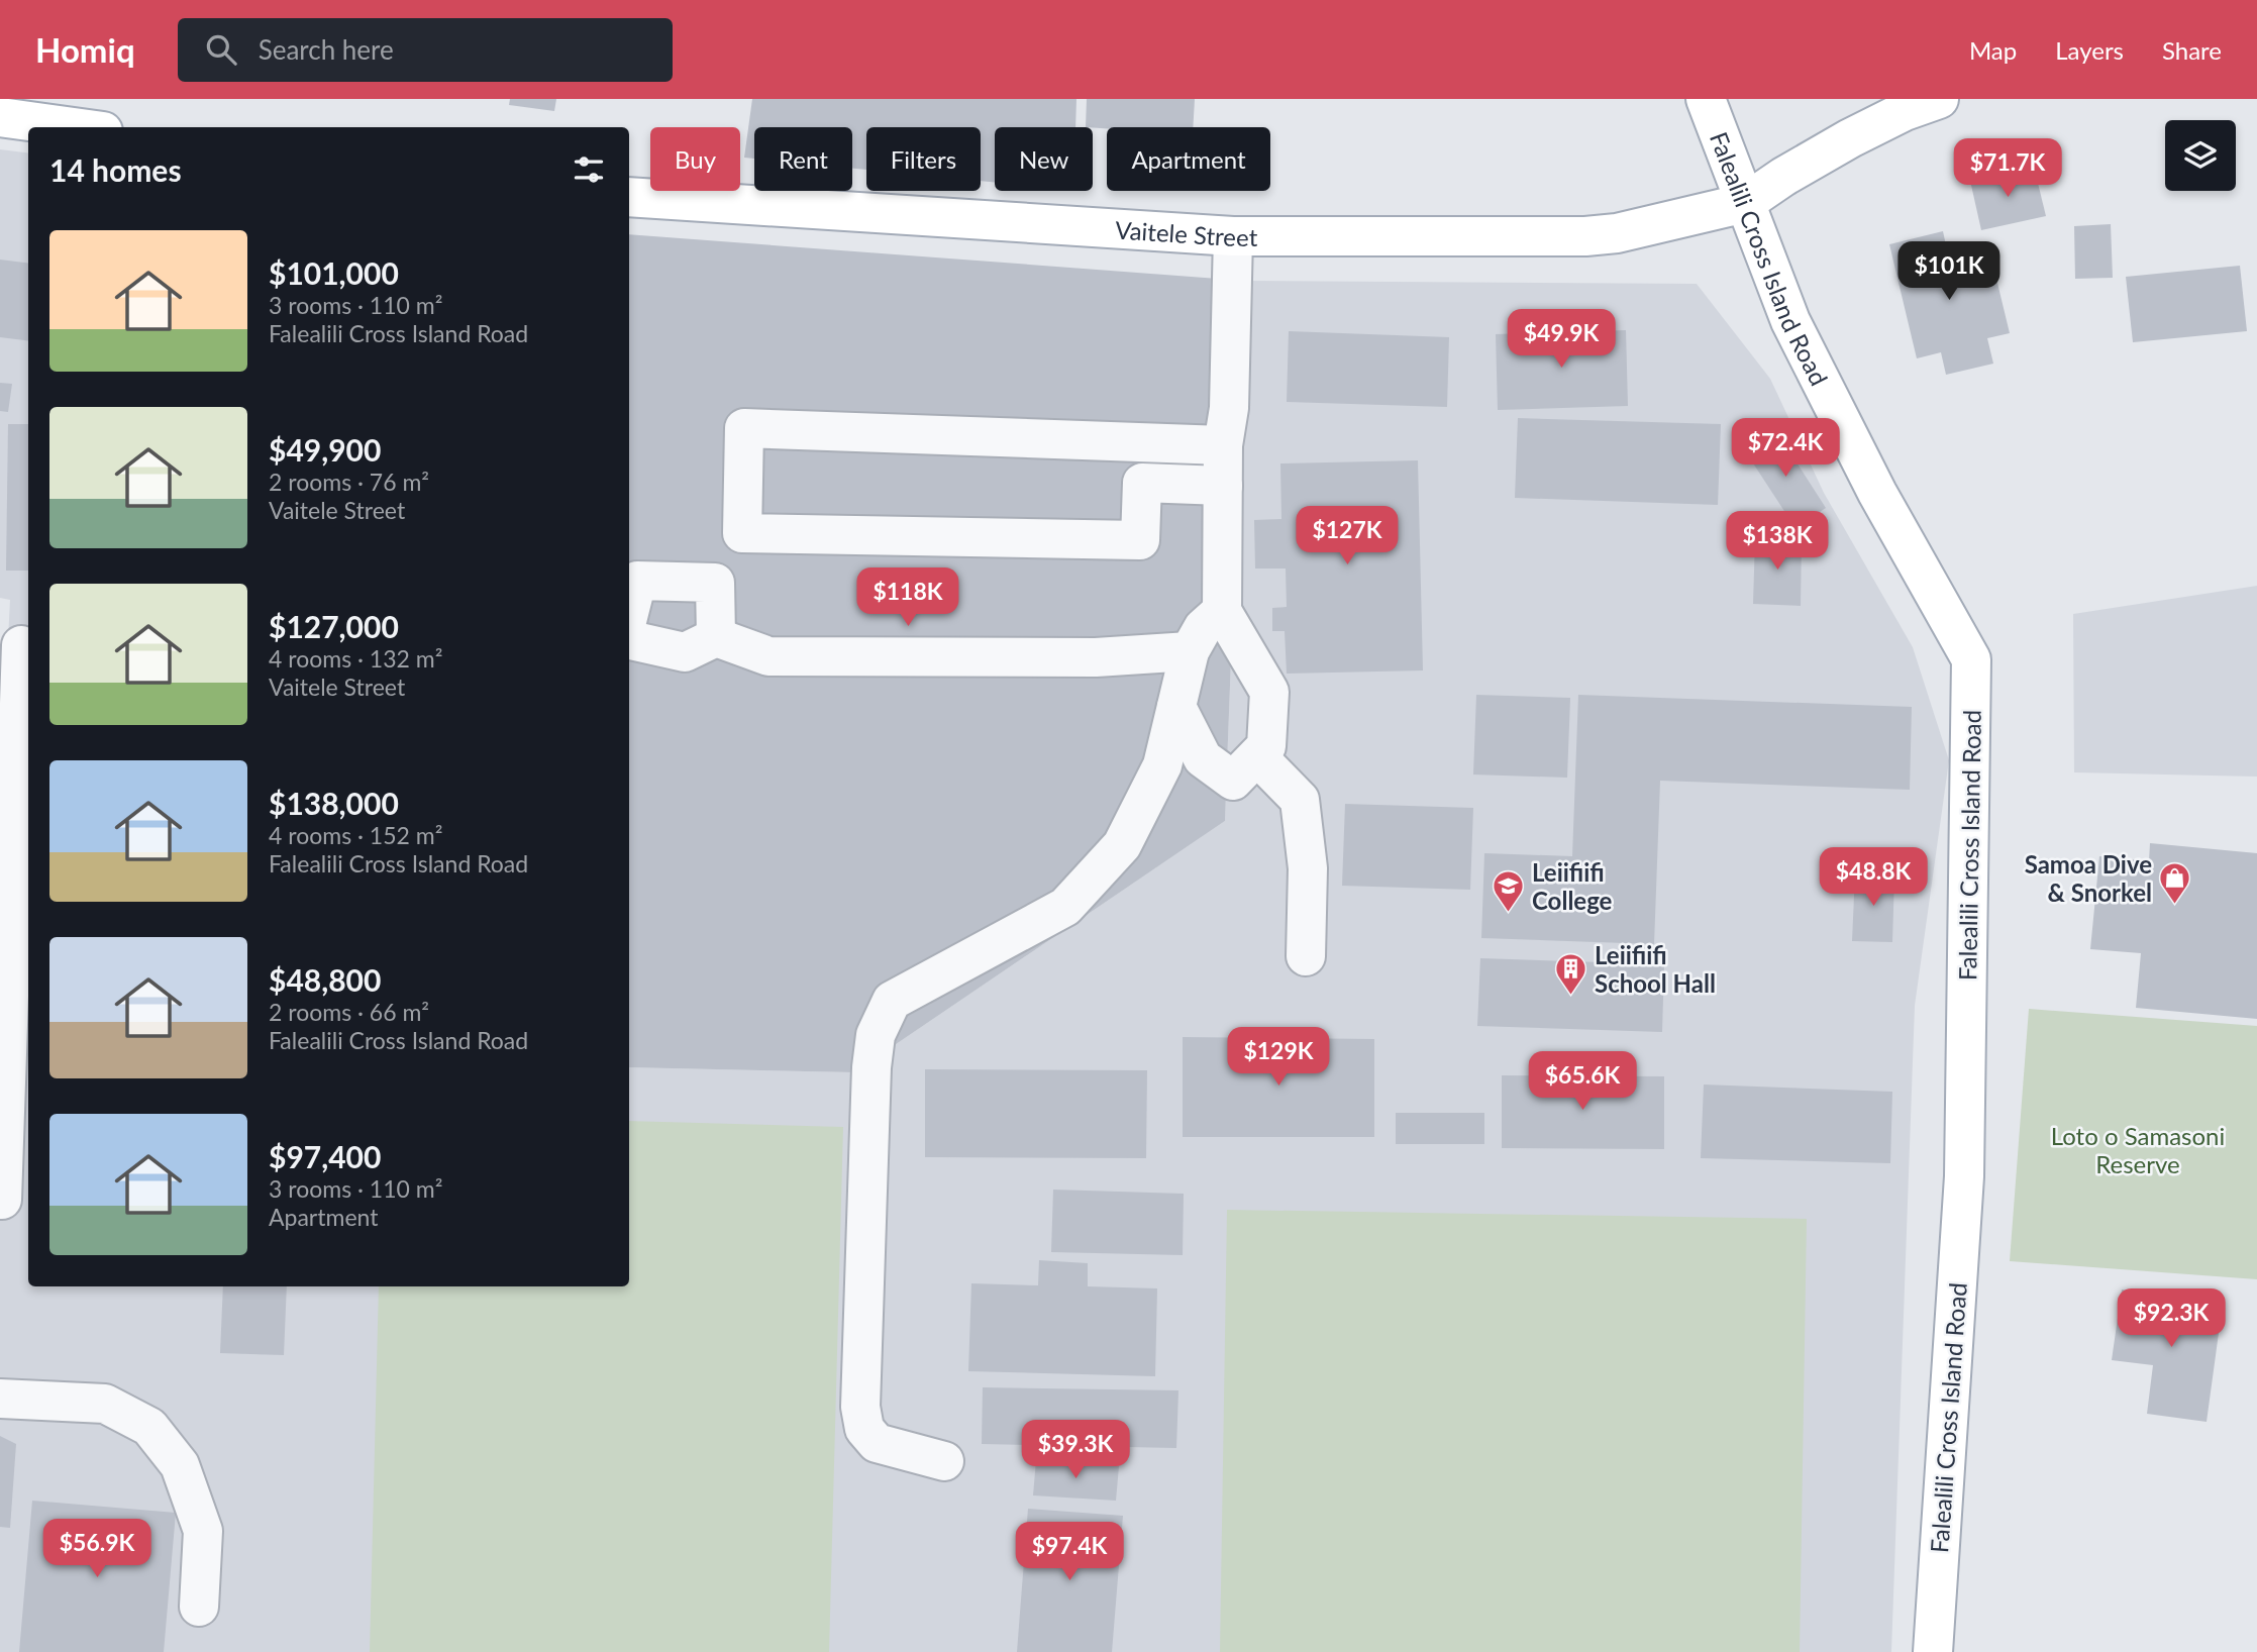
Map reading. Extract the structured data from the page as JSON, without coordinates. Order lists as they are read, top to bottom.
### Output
{
  "streets": {
    "main road": ["Vaitele Street", "Falealili Cross Island Road"]
  },
  "crossings": [
    ["Vaitele Street", "Falealili Cross Island Road"]
  ],
  "parks": ["Loto o Samasoni Reserve"],
  "places": {
    "shop": ["Samoa Dive & Snorkel"],
    "school or university": ["Leiifiifi College"],
    "building": ["Leiifiifi School Hall"]
  },
  "page": {
    "header": "Homiq",
    "search": "Search here",
    "nav": ["Map", "Layers", "Share"],
    "chip": [
      "Buy",
      "Rent",
      "Filters",
      "New",
      "Apartment"
    ],
    "heading": "14 homes",
    "price": [
      "$71.7K",
      "$101K",
      "$49.9K",
      "$72.4K",
      "$127K",
      "$138K",
      "$118K",
      "$48.8K",
      "$129K",
      "$65.6K",
      "$92.3K",
      "$39.3K",
      "$56.9K",
      "$97.4K"
    ],
    "list": [
      {
        "name": "$101,000",
        "note": "3 rooms · 110 m² · Falealili Cross Island Road"
      },
      {
        "name": "$49,900",
        "note": "2 rooms · 76 m² · Vaitele Street"
      },
      {
        "name": "$127,000",
        "note": "4 rooms · 132 m² · Vaitele Street"
      },
      {
        "name": "$138,000",
        "note": "4 rooms · 152 m² · Falealili Cross Island Road"
      },
      {
        "name": "$48,800",
        "note": "2 rooms · 66 m² · Falealili Cross Island Road"
      },
      {
        "name": "$97,400",
        "note": "3 rooms · 110 m² · Apartment"
      }
    ]
  }
}
